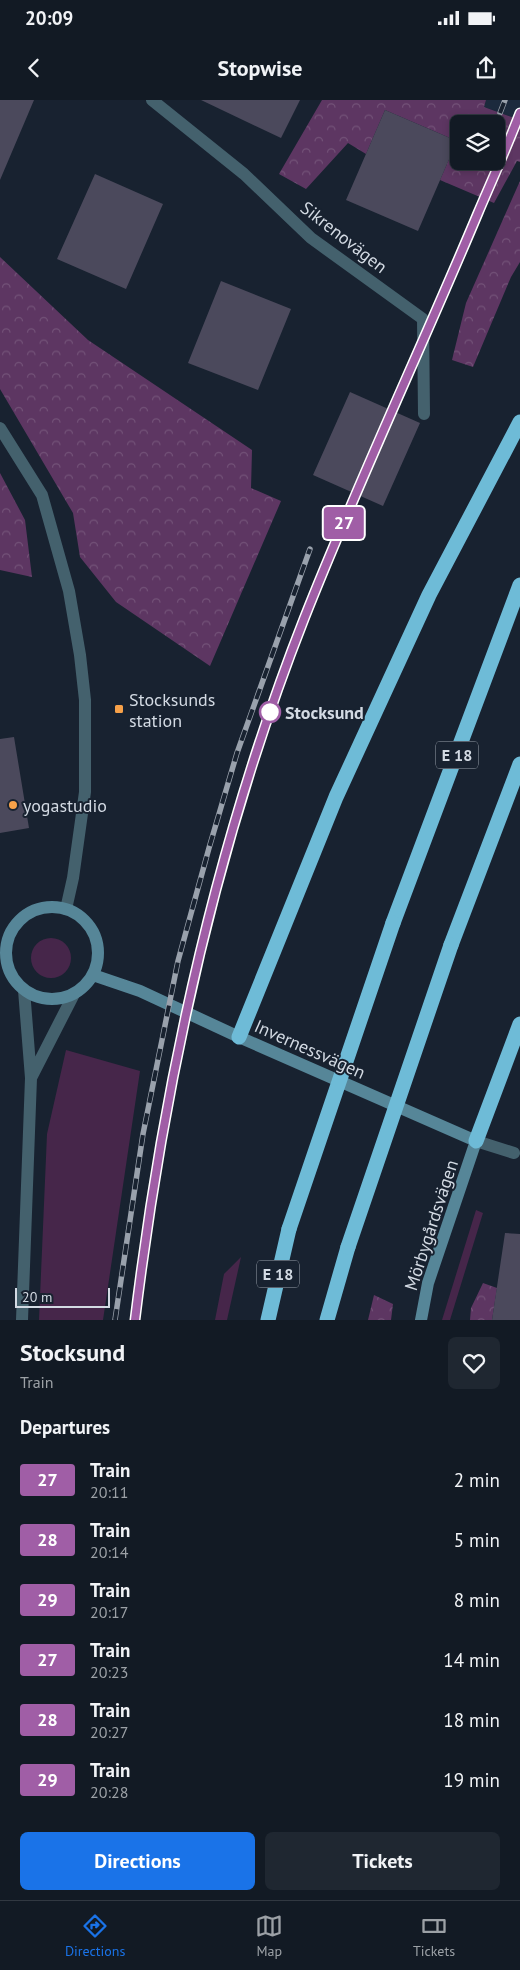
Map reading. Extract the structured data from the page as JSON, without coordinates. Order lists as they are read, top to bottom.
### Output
{
  "streets": {
    "highway": ["E 18"],
    "street": ["Sikrenovägen", "Invernessvägen", "Mörbygårdsvägen"]
  },
  "crossings": [
    ["Invernessvägen", "Mörbygårdsvägen"]
  ],
  "places": {
    "transit": ["Stocksunds station"],
    "other": ["Stocksund", "yogastudio"]
  },
  "scale_bar": "20 m",
  "page": {
    "status": "20:09",
    "header": "Stopwise",
    "on_map": "27",
    "scale": "20 m",
    "heading": [
      ["Stocksund", "Train"],
      "Departures"
    ],
    "list": [
      {
        "mark": "27",
        "name": "Train",
        "note": "20:11",
        "value": "2 min"
      },
      {
        "mark": "28",
        "name": "Train",
        "note": "20:14",
        "value": "5 min"
      },
      {
        "mark": "29",
        "name": "Train",
        "note": "20:17",
        "value": "8 min"
      },
      {
        "mark": "27",
        "name": "Train",
        "note": "20:23",
        "value": "14 min"
      },
      {
        "mark": "28",
        "name": "Train",
        "note": "20:27",
        "value": "18 min"
      },
      {
        "mark": "29",
        "name": "Train",
        "note": "20:28",
        "value": "19 min"
      }
    ],
    "buttons": ["Directions", "Tickets"],
    "tabs": ["Directions", "Map", "Tickets"]
  }
}
